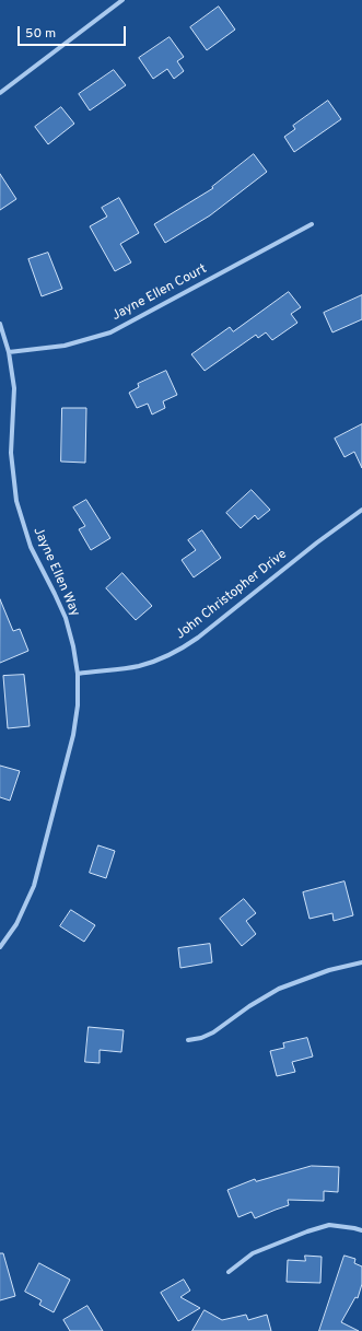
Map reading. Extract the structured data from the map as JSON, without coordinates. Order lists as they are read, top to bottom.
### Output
{
  "streets": {
    "street": ["Jayne Ellen Court", "Jayne Ellen Way", "John Christopher Drive"]
  },
  "crossings": [
    ["Jayne Ellen Court", "Jayne Ellen Way"],
    ["Jayne Ellen Way", "John Christopher Drive"]
  ],
  "scale_bar": "50 m"
}
